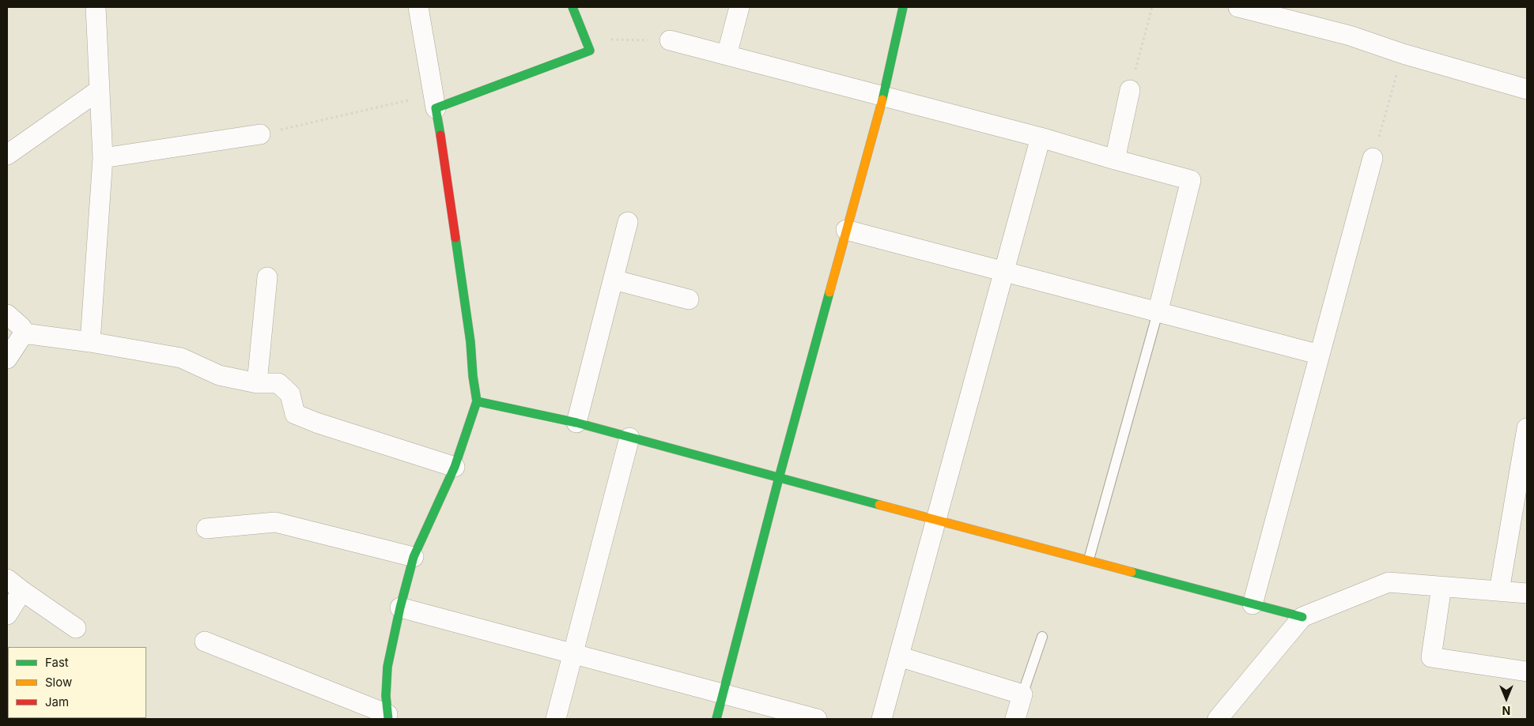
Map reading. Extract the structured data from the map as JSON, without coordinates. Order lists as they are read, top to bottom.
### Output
{
  "legend": ["Fast", "Slow", "Jam"],
  "north": "bottom"
}
